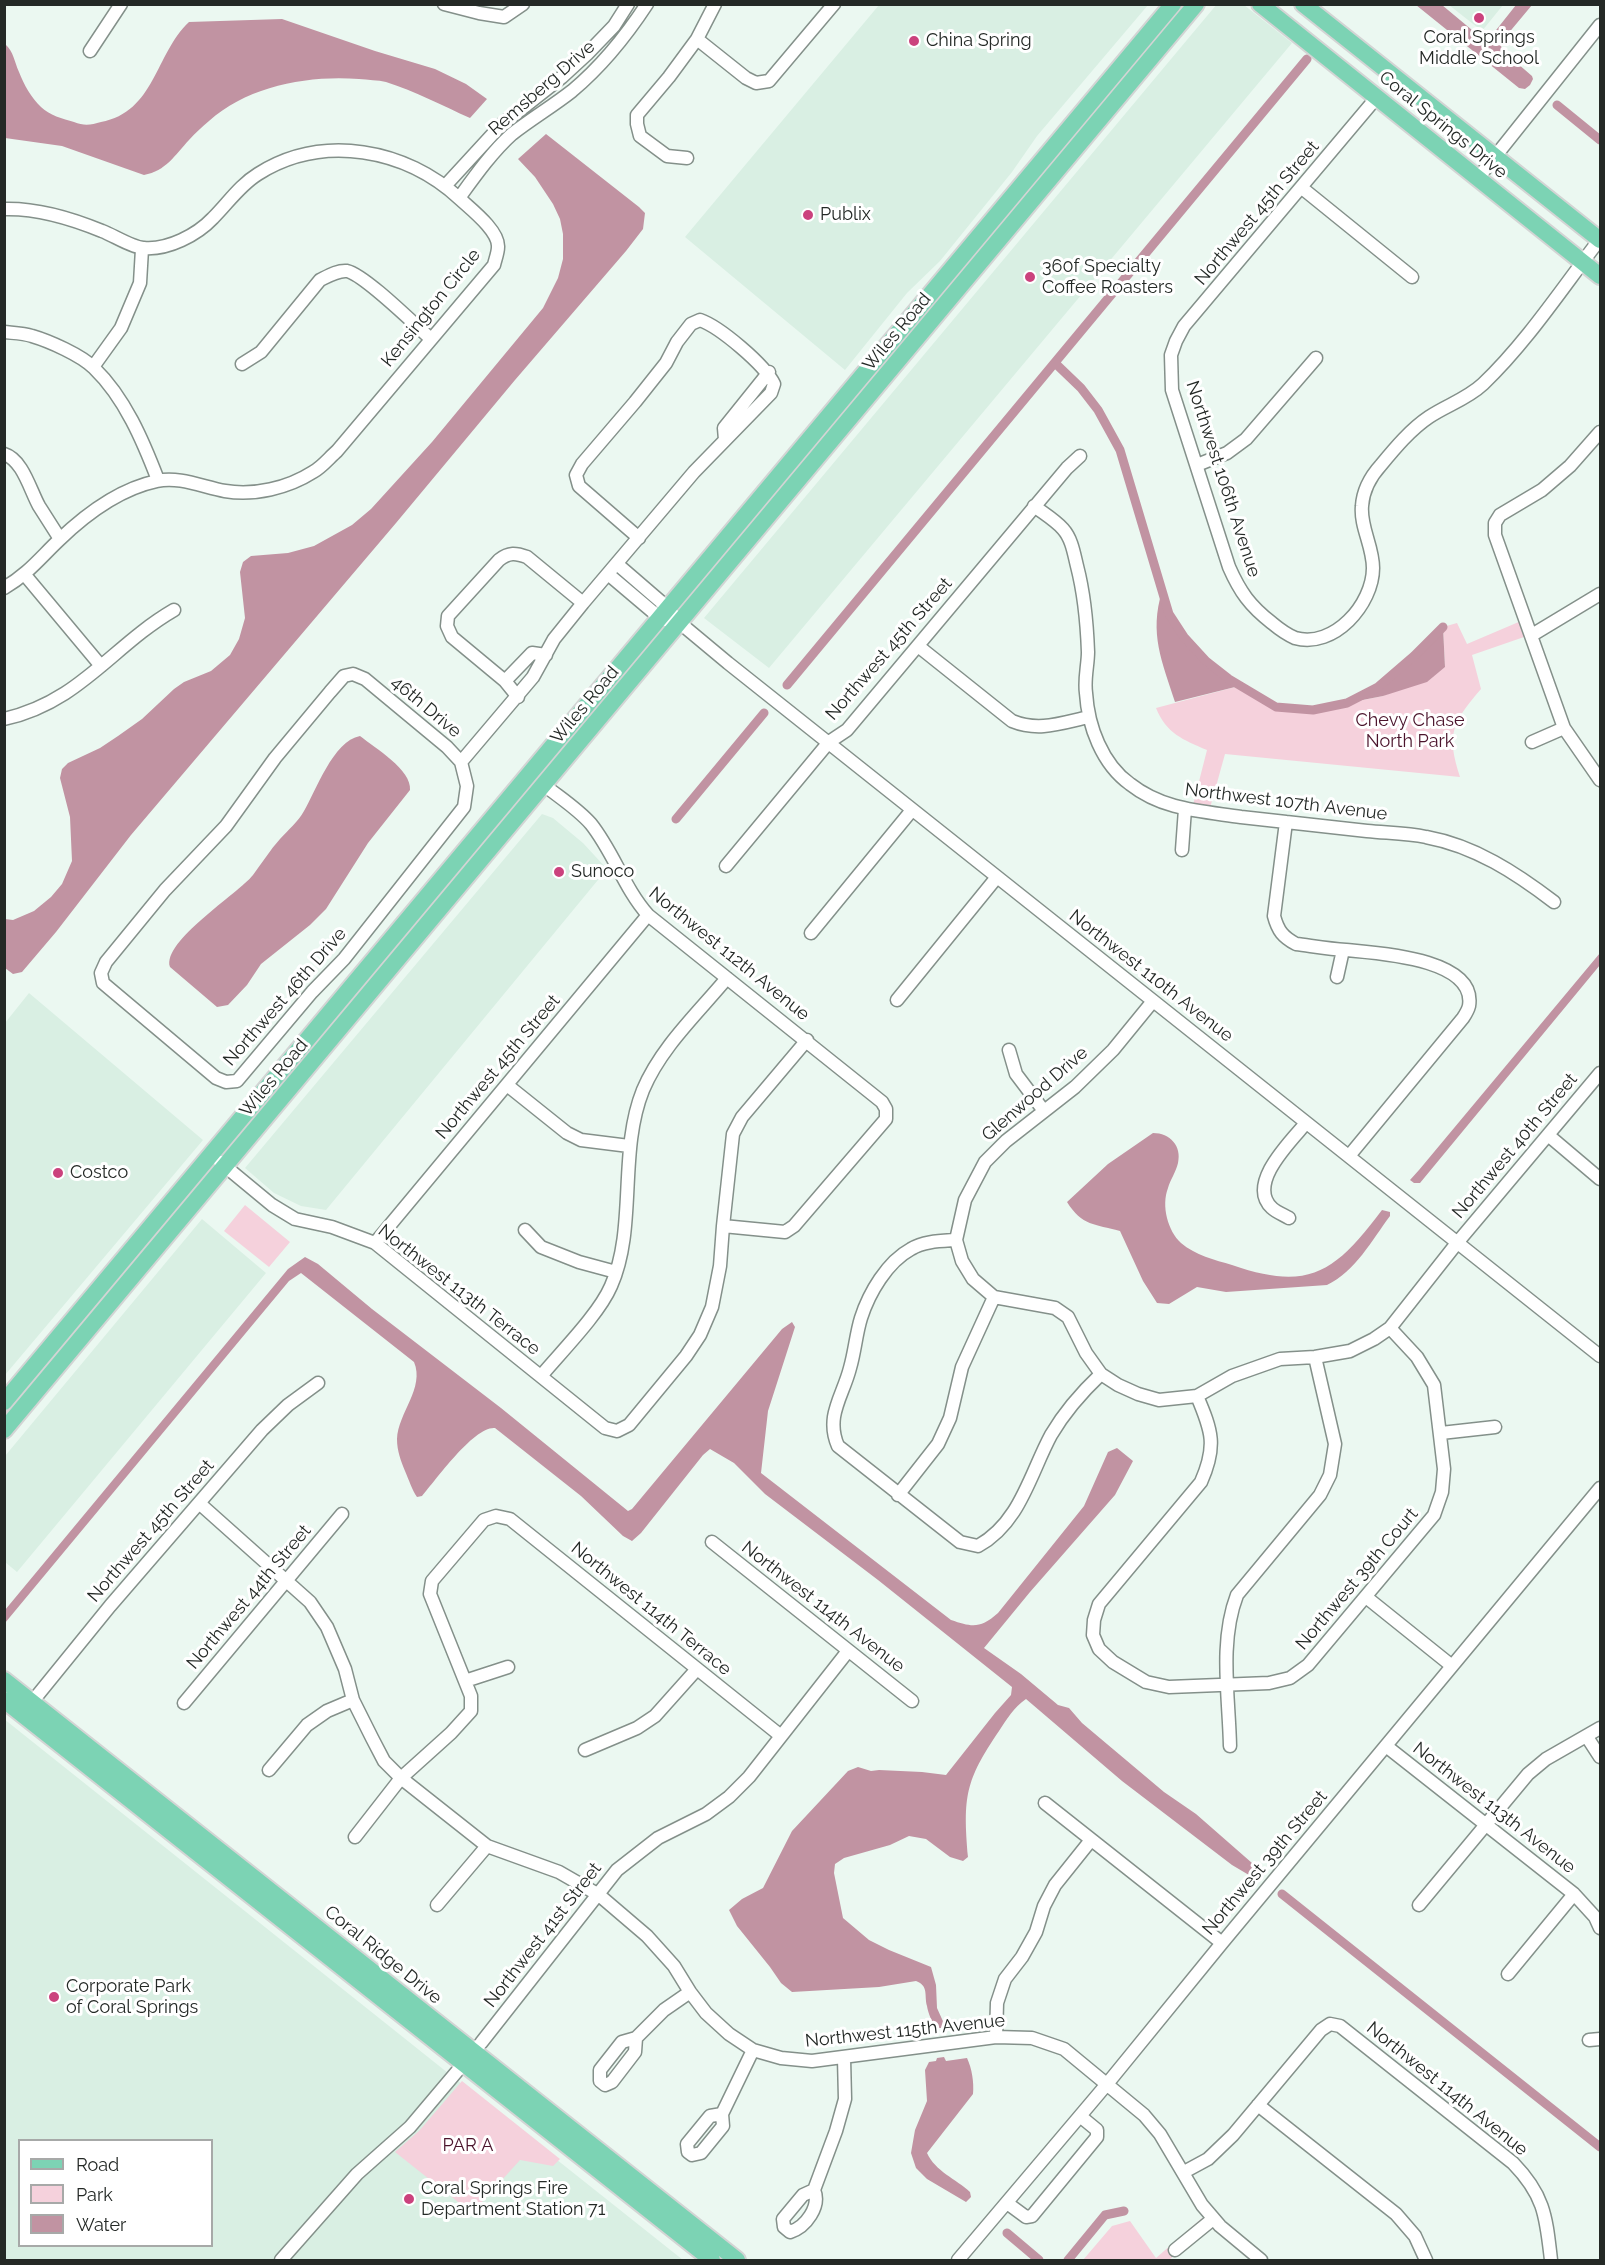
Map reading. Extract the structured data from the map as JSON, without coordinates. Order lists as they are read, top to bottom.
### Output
{
  "streets": {
    "main road": ["Coral Springs Drive", "Wiles Road", "Coral Ridge Drive"],
    "street": [
      "Remsberg Drive",
      "Northwest 45th Street",
      "Kensington Circle",
      "Northwest 106th Avenue",
      "46th Drive",
      "Northwest 107th Avenue",
      "Northwest 112th Avenue",
      "Northwest 110th Avenue",
      "Northwest 46th Drive",
      "Glenwood Drive",
      "Northwest 40th Street",
      "Northwest 113th Terrace",
      "Northwest 39th Court",
      "Northwest 44th Street",
      "Northwest 114th Avenue",
      "Northwest 114th Terrace",
      "Northwest 113th Avenue",
      "Northwest 39th Street",
      "Northwest 41st Street",
      "Northwest 115th Avenue"
    ]
  },
  "crossings": [
    ["Remsberg Drive", "Kensington Circle"],
    ["Coral Springs Drive", "Northwest 45th Street"],
    ["Coral Springs Drive", "Northwest 106th Avenue"],
    ["Northwest 45th Street", "Northwest 106th Avenue"],
    ["Northwest 45th Street", "Northwest 107th Avenue"],
    ["Northwest 45th Street", "Northwest 112th Avenue"],
    ["Northwest 45th Street", "Northwest 110th Avenue"],
    ["Northwest 45th Street", "Northwest 113th Terrace"],
    ["Northwest 45th Street", "Coral Ridge Drive"],
    ["Northwest 45th Street", "Northwest 115th Avenue"],
    ["Wiles Road", "Northwest 112th Avenue"],
    ["Wiles Road", "Northwest 110th Avenue"],
    ["Wiles Road", "Northwest 113th Terrace"],
    ["46th Drive", "Northwest 46th Drive"],
    ["Northwest 112th Avenue", "Northwest 113th Terrace"],
    ["Northwest 110th Avenue", "Glenwood Drive"],
    ["Northwest 110th Avenue", "Northwest 40th Street"],
    ["Northwest 44th Street", "Northwest 115th Avenue"],
    ["Northwest 114th Avenue", "Northwest 41st Street"],
    ["Northwest 114th Terrace", "Northwest 41st Street"],
    ["Northwest 113th Avenue", "Northwest 39th Street"],
    ["Northwest 39th Street", "Northwest 115th Avenue"],
    ["Northwest 41st Street", "Coral Ridge Drive"],
    ["Northwest 41st Street", "Northwest 115th Avenue"]
  ],
  "parks": ["Chevy Chase North Park", "PAR A"],
  "places": [
    "Coral Springs Middle School",
    "China Spring",
    "Publix",
    "360f Specialty Coffee Roasters",
    "Sunoco",
    "Costco",
    "Corporate Park of Coral Springs",
    "Coral Springs Fire Department Station 71"
  ],
  "legend": ["Road", "Park", "Water"]
}
